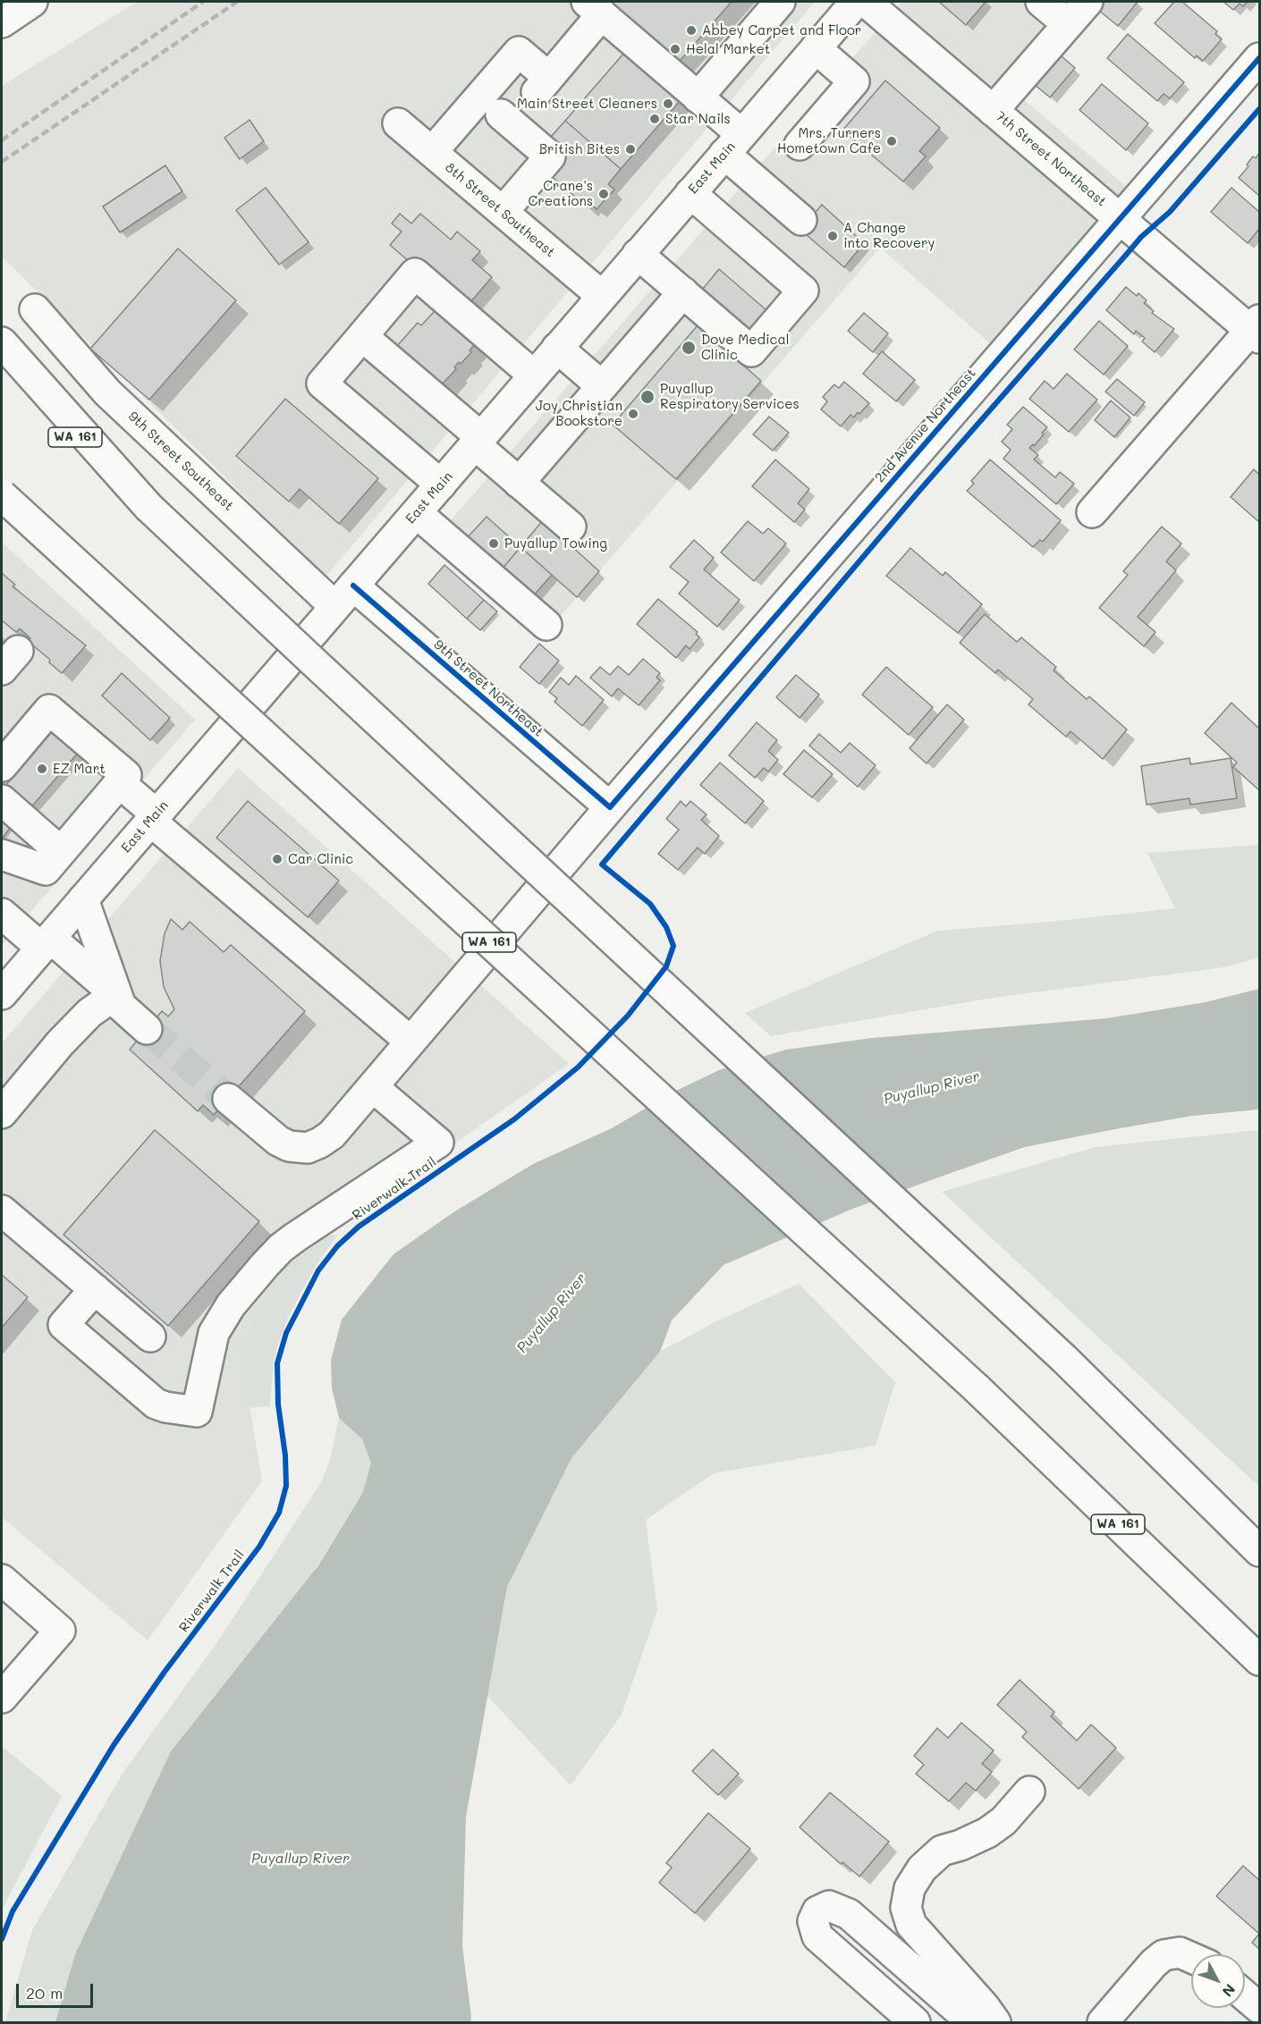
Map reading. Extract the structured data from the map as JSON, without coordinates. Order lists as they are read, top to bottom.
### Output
{
  "streets": {
    "main road": [
      "7th Street Northeast",
      "East Main",
      "8th Street Southeast",
      "2nd Avenue Northeast",
      "WA 161",
      "9th Street Southeast",
      "9th Street Northeast"
    ],
    "cycle path": ["Riverwalk Trail"]
  },
  "crossings": [
    ["7th Street Northeast", "2nd Avenue Northeast"],
    ["East Main", "8th Street Southeast"],
    ["East Main", "9th Street Southeast"],
    ["East Main", "9th Street Northeast"],
    ["2nd Avenue Northeast", "9th Street Northeast"],
    ["9th Street Southeast", "9th Street Northeast"]
  ],
  "water": ["Puyallup River"],
  "places": [
    "Abbey Carpet and Floor",
    "Helal Market",
    "Main Street Cleaners",
    "Star Nails",
    "Mrs. Turners Hometown Cafe",
    "British Bites",
    "Crane's Creations",
    "A Change into Recovery",
    "Dove Medical Clinic",
    "Puyallup Respiratory Services",
    "Joy Christian Bookstore",
    "Puyallup Towing",
    "EZ Mart",
    "Car Clinic"
  ],
  "scale_bar": "20 m",
  "north": "bottom right"
}
